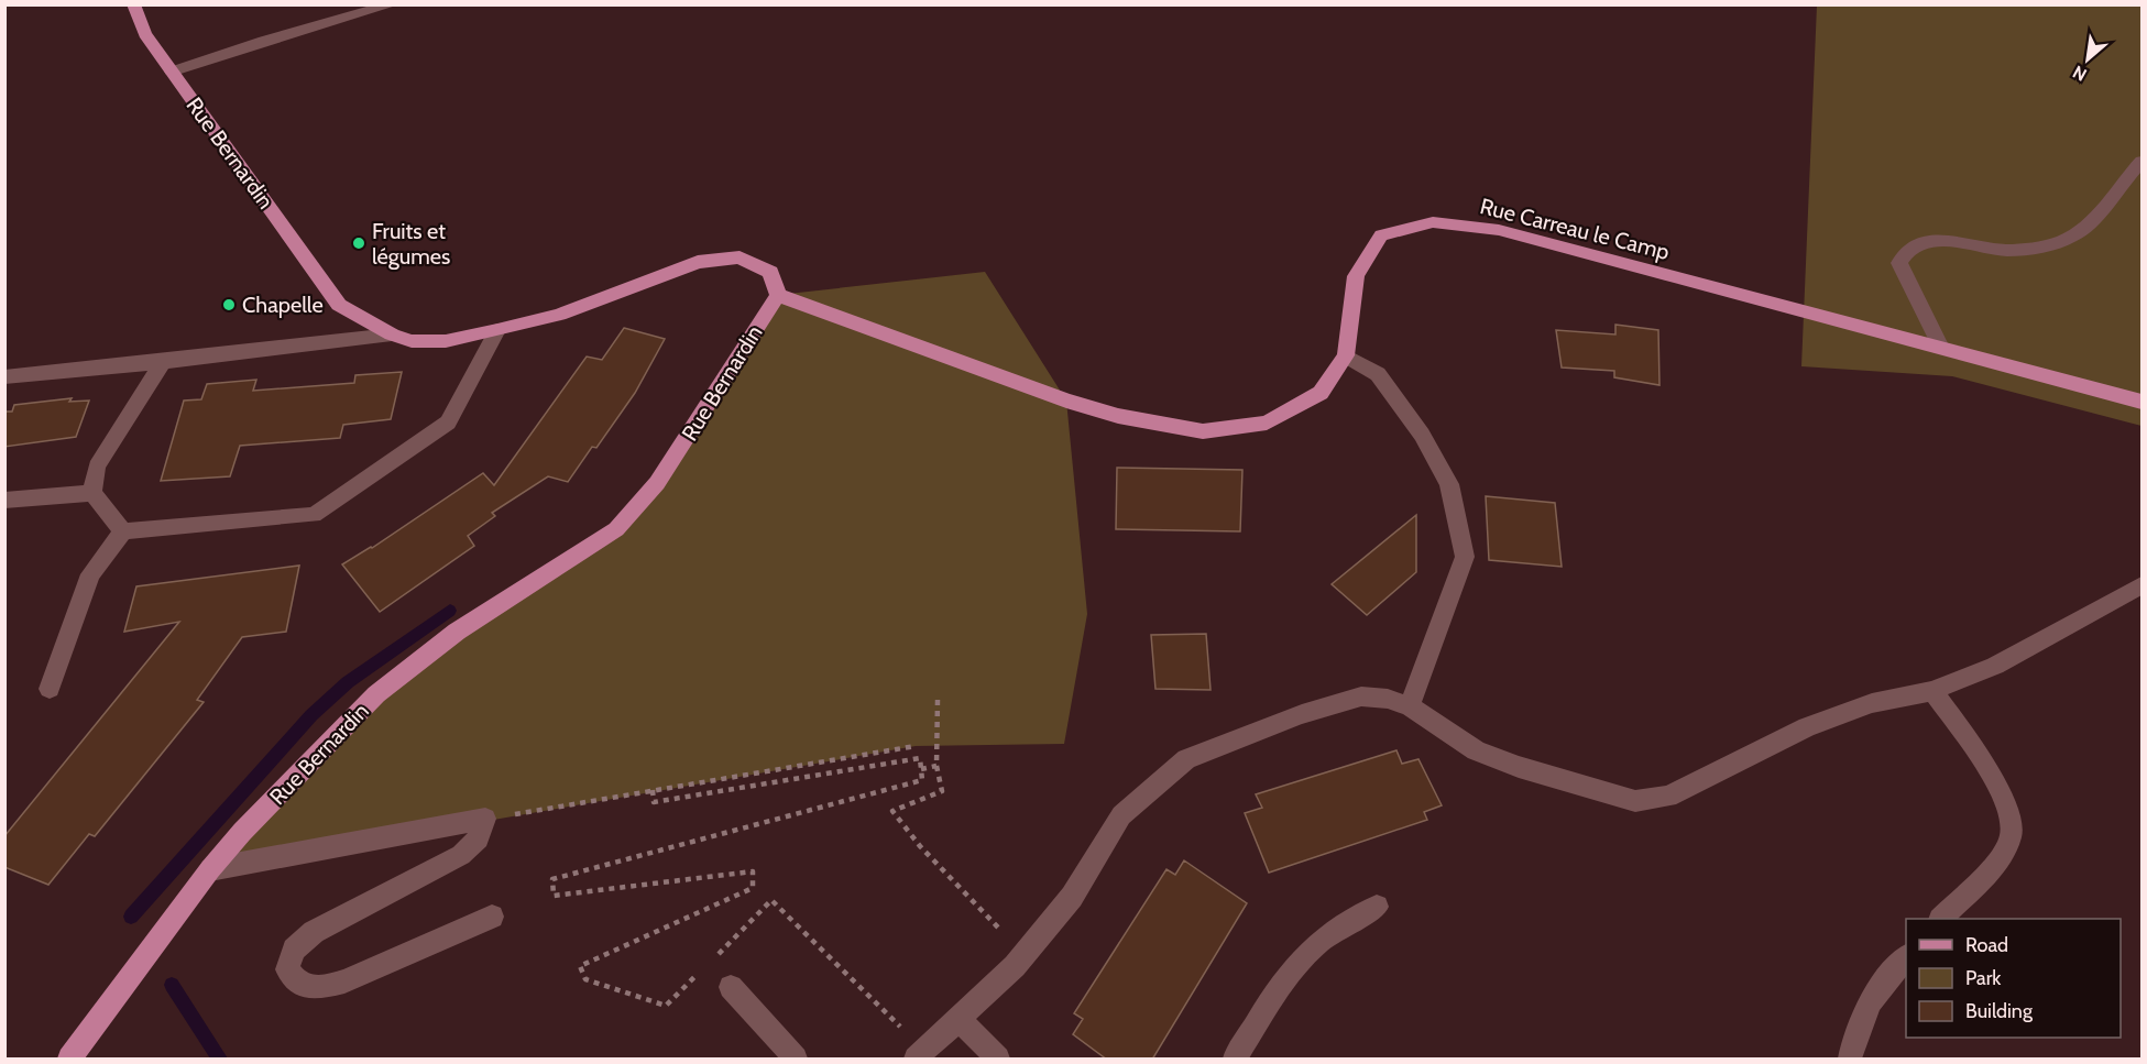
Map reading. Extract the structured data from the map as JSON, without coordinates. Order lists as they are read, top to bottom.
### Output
{
  "streets": {
    "main road": ["Rue Bernardin", "Rue Carreau le Camp"]
  },
  "crossings": [
    ["Rue Bernardin", "Rue Carreau le Camp"]
  ],
  "places": ["Fruits et légumes", "Chapelle"],
  "legend": ["Road", "Park", "Building"],
  "north": "bottom left"
}
